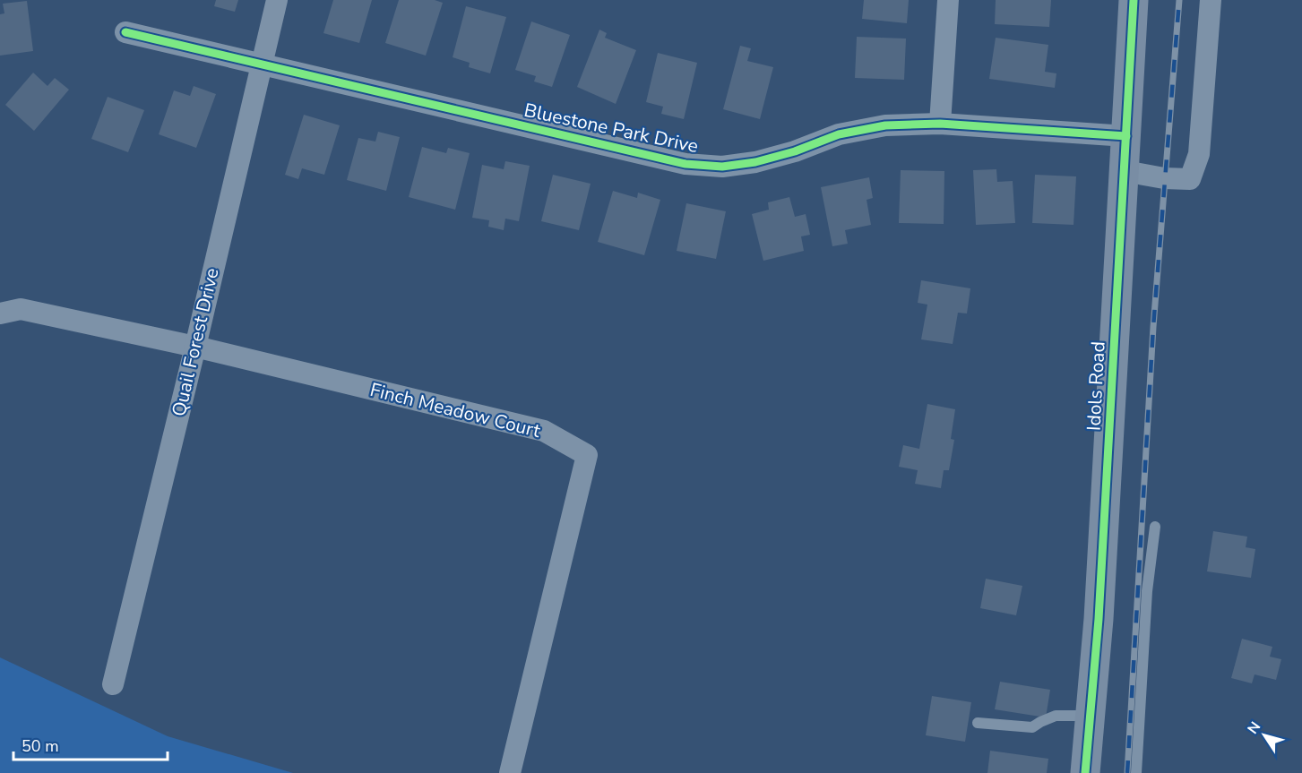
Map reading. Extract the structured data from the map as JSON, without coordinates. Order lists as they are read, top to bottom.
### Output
{
  "streets": {
    "street": [
      "Bluestone Park Drive",
      "Quail Forest Drive",
      "Idols Road",
      "Finch Meadow Court"
    ]
  },
  "crossings": [
    ["Bluestone Park Drive", "Quail Forest Drive"],
    ["Bluestone Park Drive", "Idols Road"],
    ["Quail Forest Drive", "Finch Meadow Court"]
  ],
  "scale_bar": "50 m",
  "north": "top left"
}
